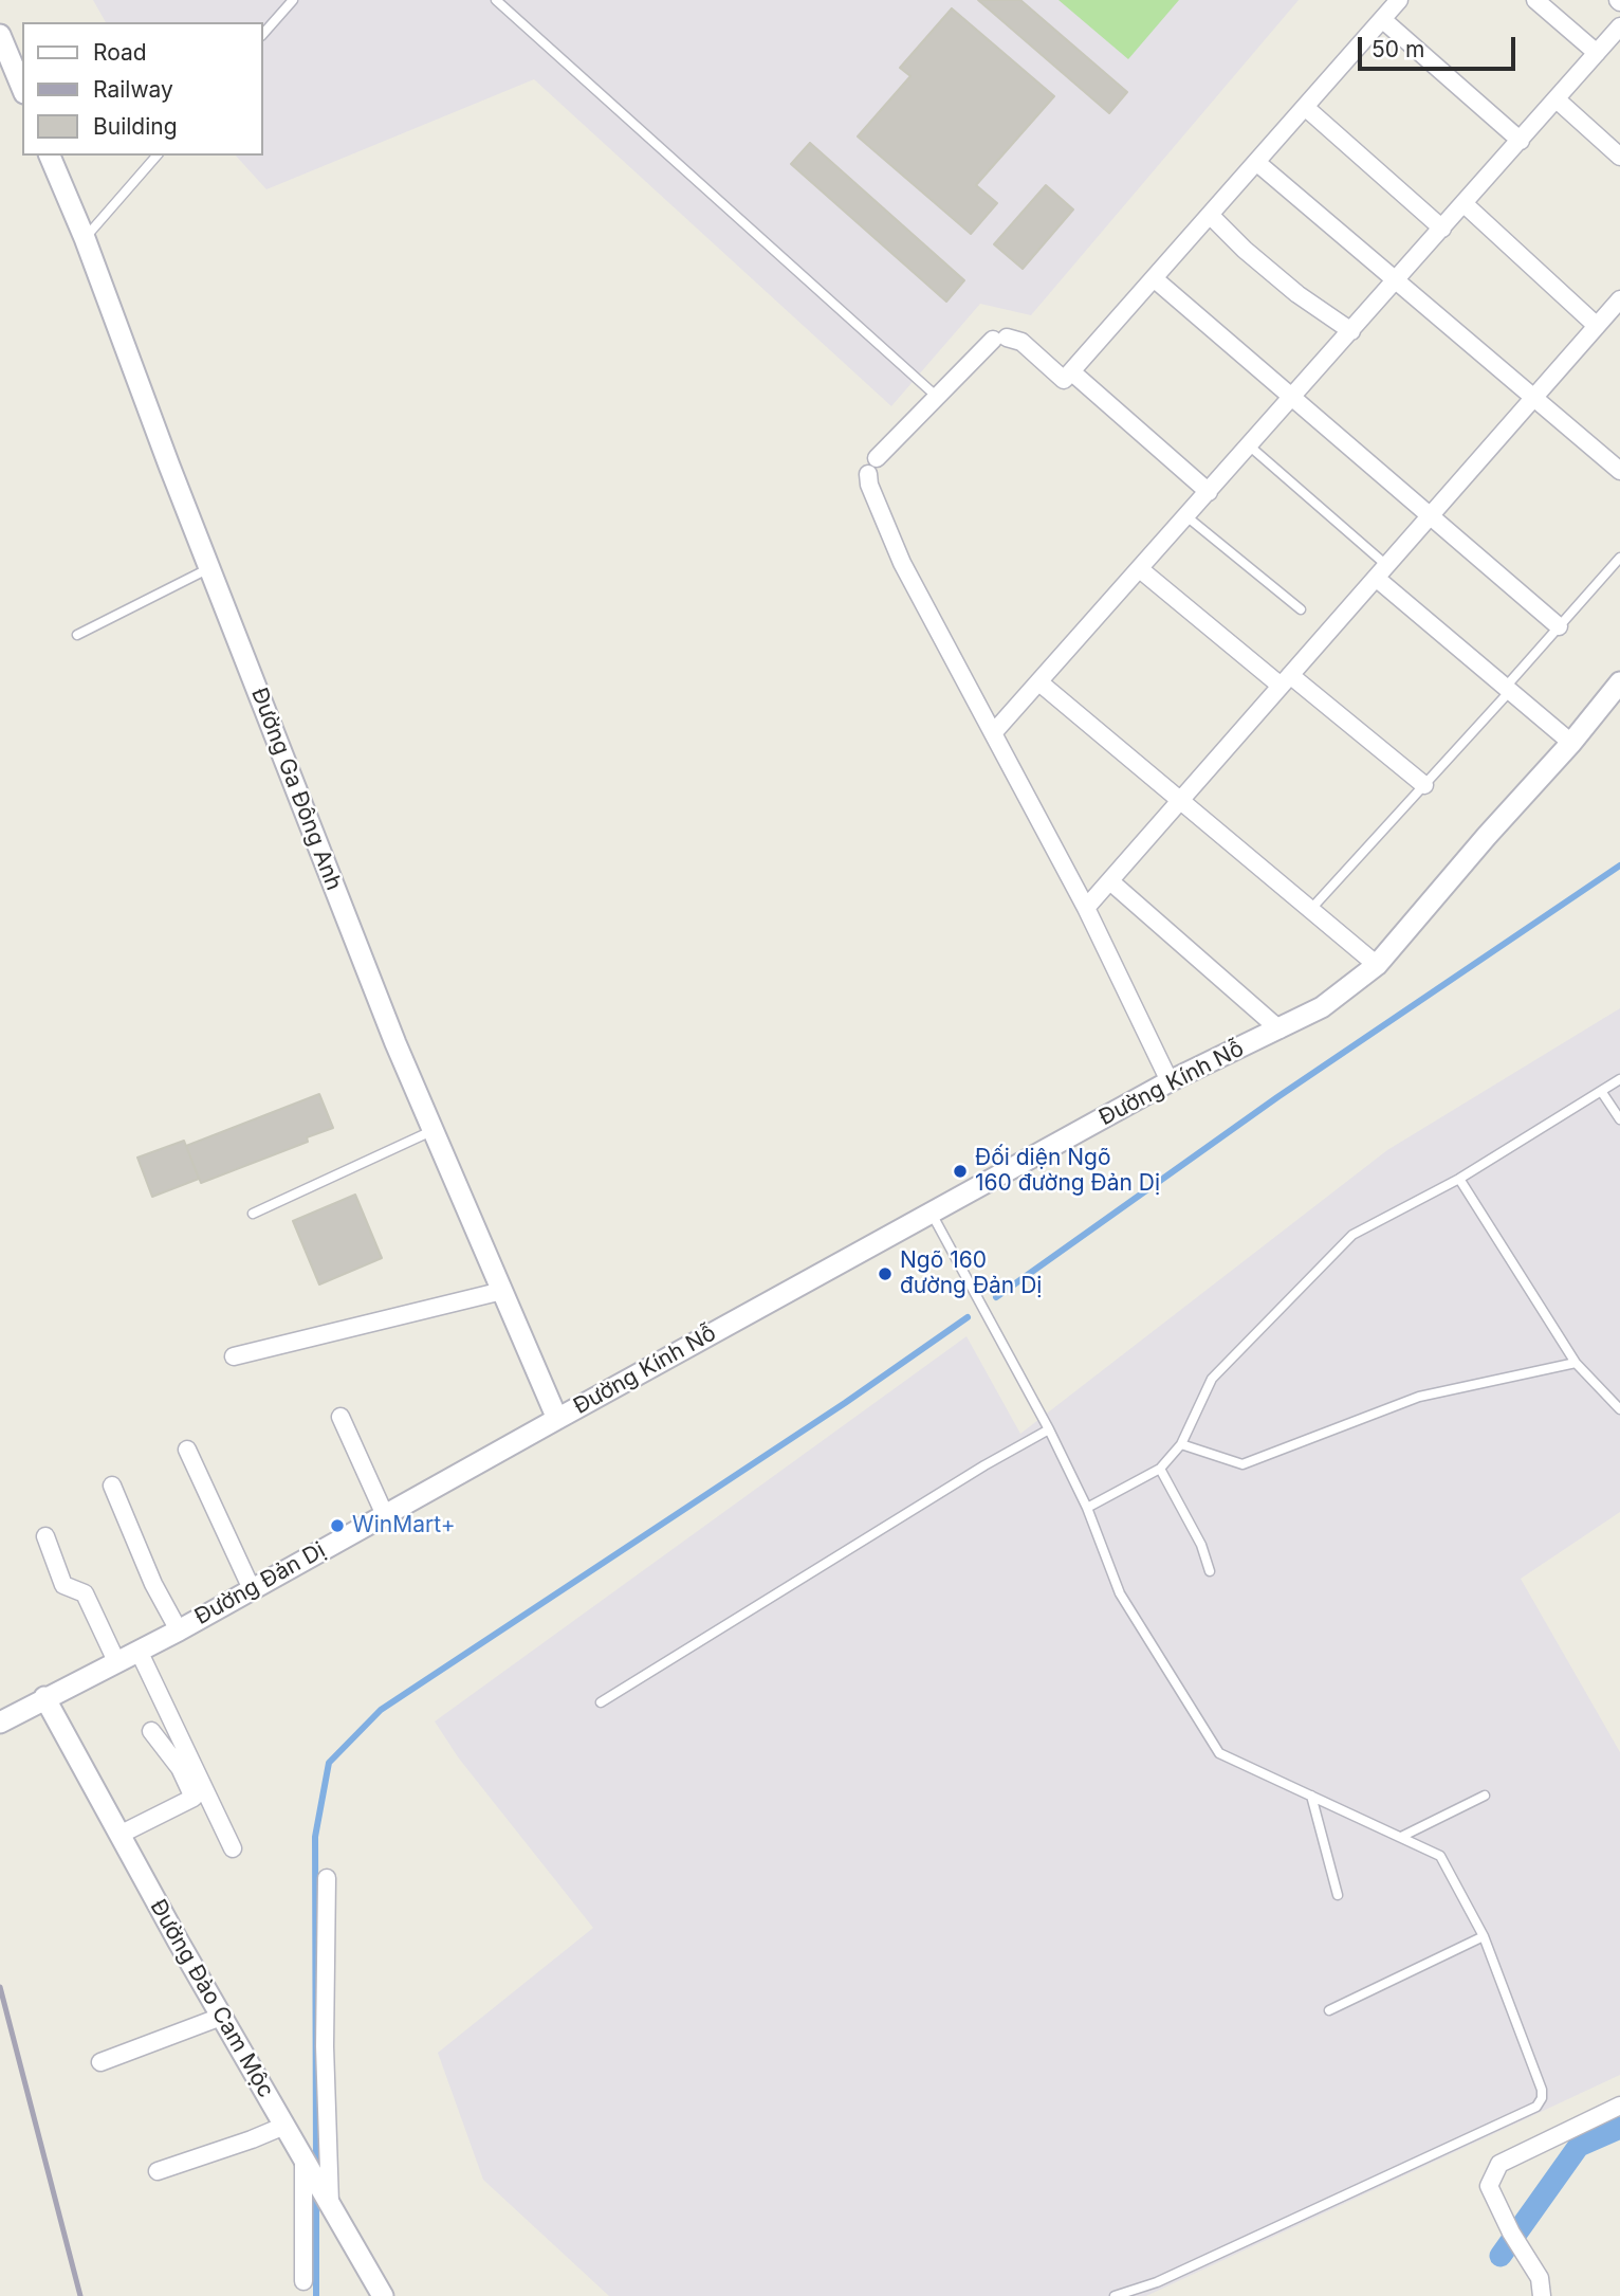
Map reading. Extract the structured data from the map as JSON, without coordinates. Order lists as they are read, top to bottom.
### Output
{
  "streets": {
    "street": [
      "Đường Ga Đông Anh",
      "Đường Kính Nỗ",
      "Đường Đản Dị",
      "Đường Đào Cam Mộc"
    ]
  },
  "crossings": [
    ["Đường Ga Đông Anh", "Đường Kính Nỗ"],
    ["Đường Ga Đông Anh", "Đường Đản Dị"],
    ["Đường Kính Nỗ", "Đường Đản Dị"],
    ["Đường Đản Dị", "Đường Đào Cam Mộc"]
  ],
  "places": ["Đối diện Ngõ 160 đường Đản Dị", "Ngõ 160 đường Đản Dị", "WinMart+"],
  "legend": ["Road", "Railway", "Building"],
  "scale_bar": "50 m"
}
